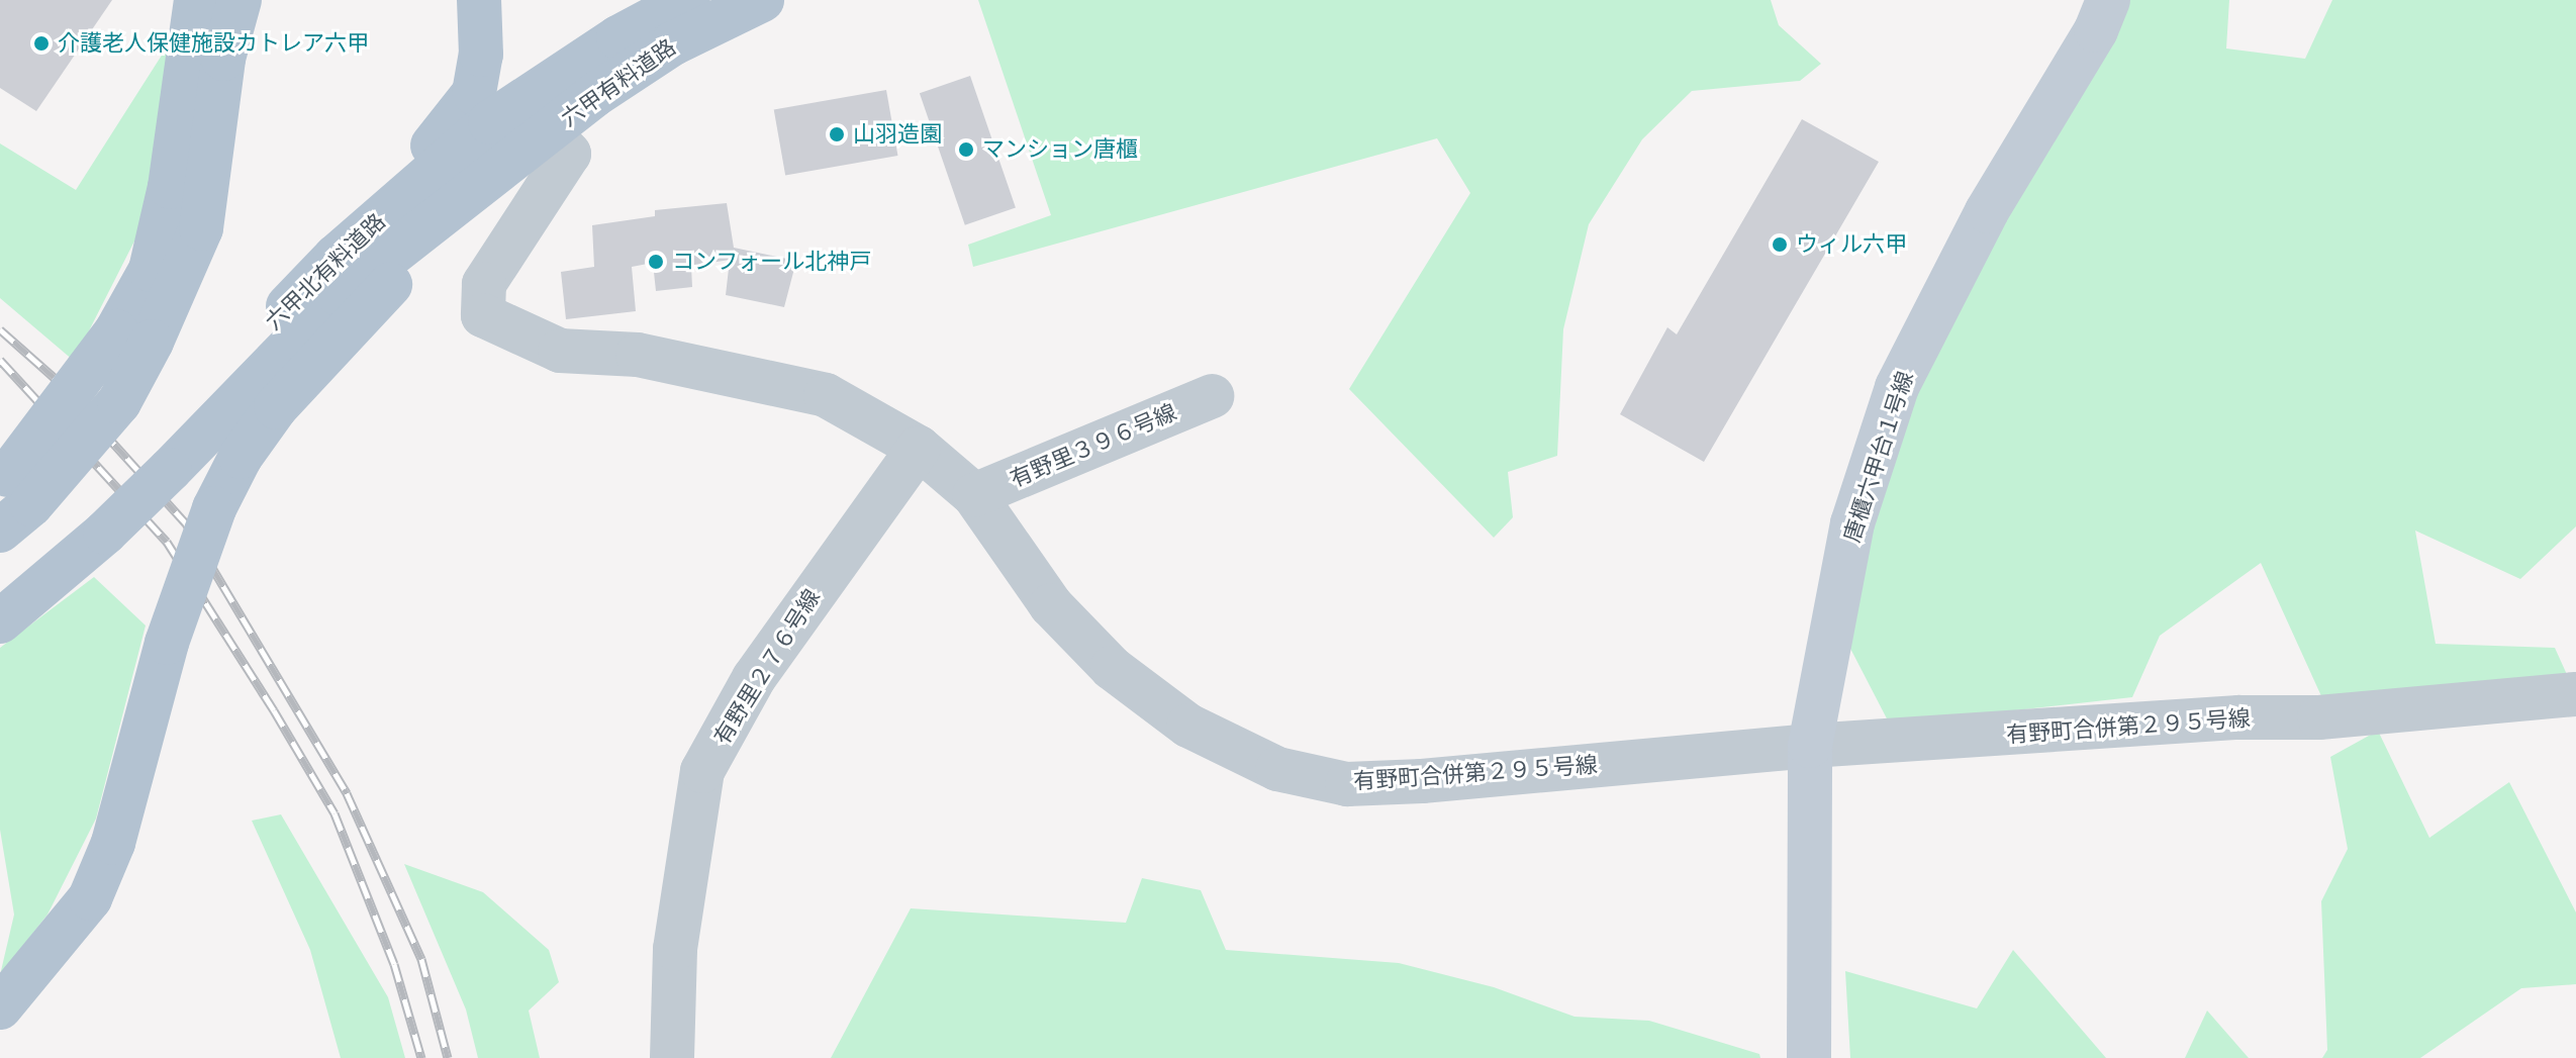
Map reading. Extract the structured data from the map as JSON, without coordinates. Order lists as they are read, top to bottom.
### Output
{
  "streets": {
    "main road": ["六甲有料道路", "六甲北有料道路"],
    "street": [
      "有野里３９６号線",
      "唐櫃六甲台１号線",
      "有野里２７６号線",
      "有野町合併第２９５号線"
    ]
  },
  "crossings": [
    ["六甲有料道路", "六甲北有料道路"],
    ["六甲有料道路", "有野町合併第２９５号線"],
    ["有野里３９６号線", "有野町合併第２９５号線"],
    ["唐櫃六甲台１号線", "有野町合併第２９５号線"],
    ["有野里２７６号線", "有野町合併第２９５号線"]
  ],
  "places": [
    "介護老人保健施設カトレア六甲",
    "山羽造園",
    "マンション唐櫃",
    "ウィル六甲",
    "コンフォール北神戸"
  ]
}
